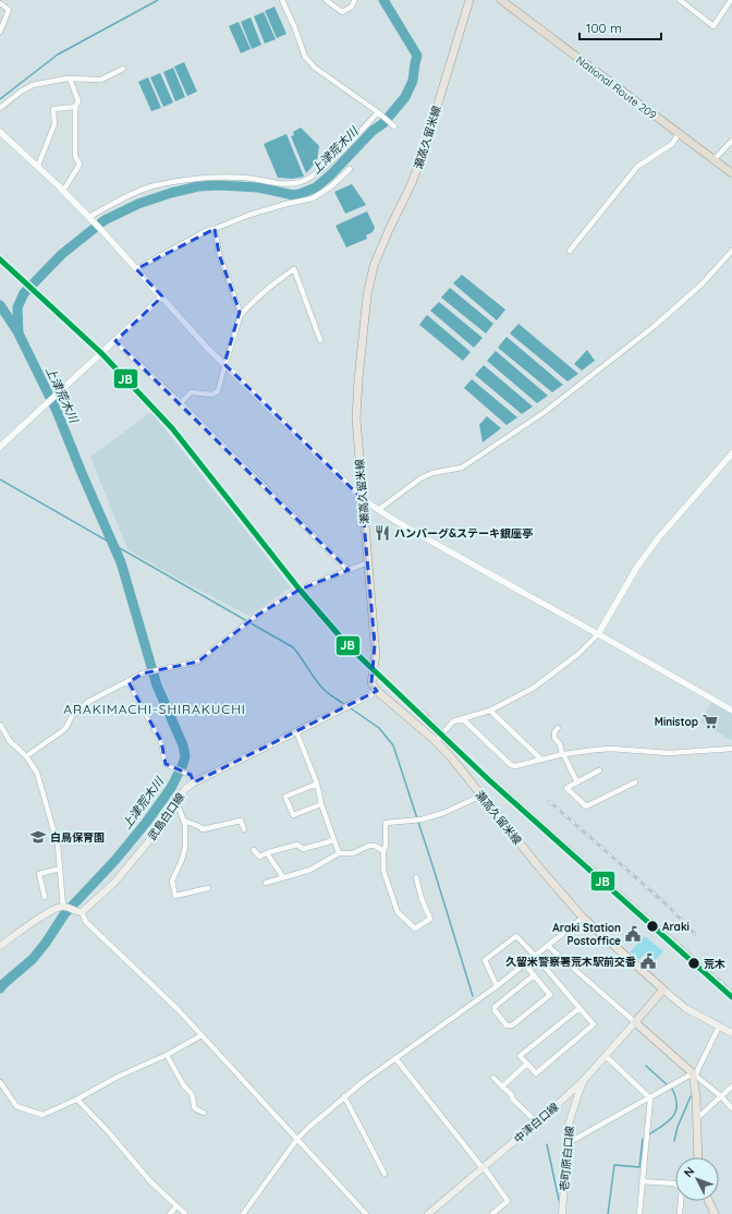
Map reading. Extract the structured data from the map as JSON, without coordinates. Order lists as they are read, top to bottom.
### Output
{
  "streets": {
    "highway": ["National Route 209"],
    "main road": [
      "瀬高久留米線",
      "武島白口線",
      "中津白口線",
      "壱町原白口線"
    ]
  },
  "crossings": [
    ["瀬高久留米線", "武島白口線"],
    ["中津白口線", "壱町原白口線"]
  ],
  "districts": ["ARAKIMACHI-SHIRAKUCHI"],
  "water": ["上津荒木川"],
  "places": {
    "restaurant": ["ハンバーグ&ステーキ銀座亭"],
    "supermarket": ["Ministop"],
    "school or university": ["白鳥保育園"],
    "other": ["Araki", "荒木"],
    "public building": ["Araki Station Postoffice", "久留米警察署荒木駅前交番"]
  },
  "lines": ["transit line JB"],
  "scale_bar": "100 m",
  "north": "top left"
}
